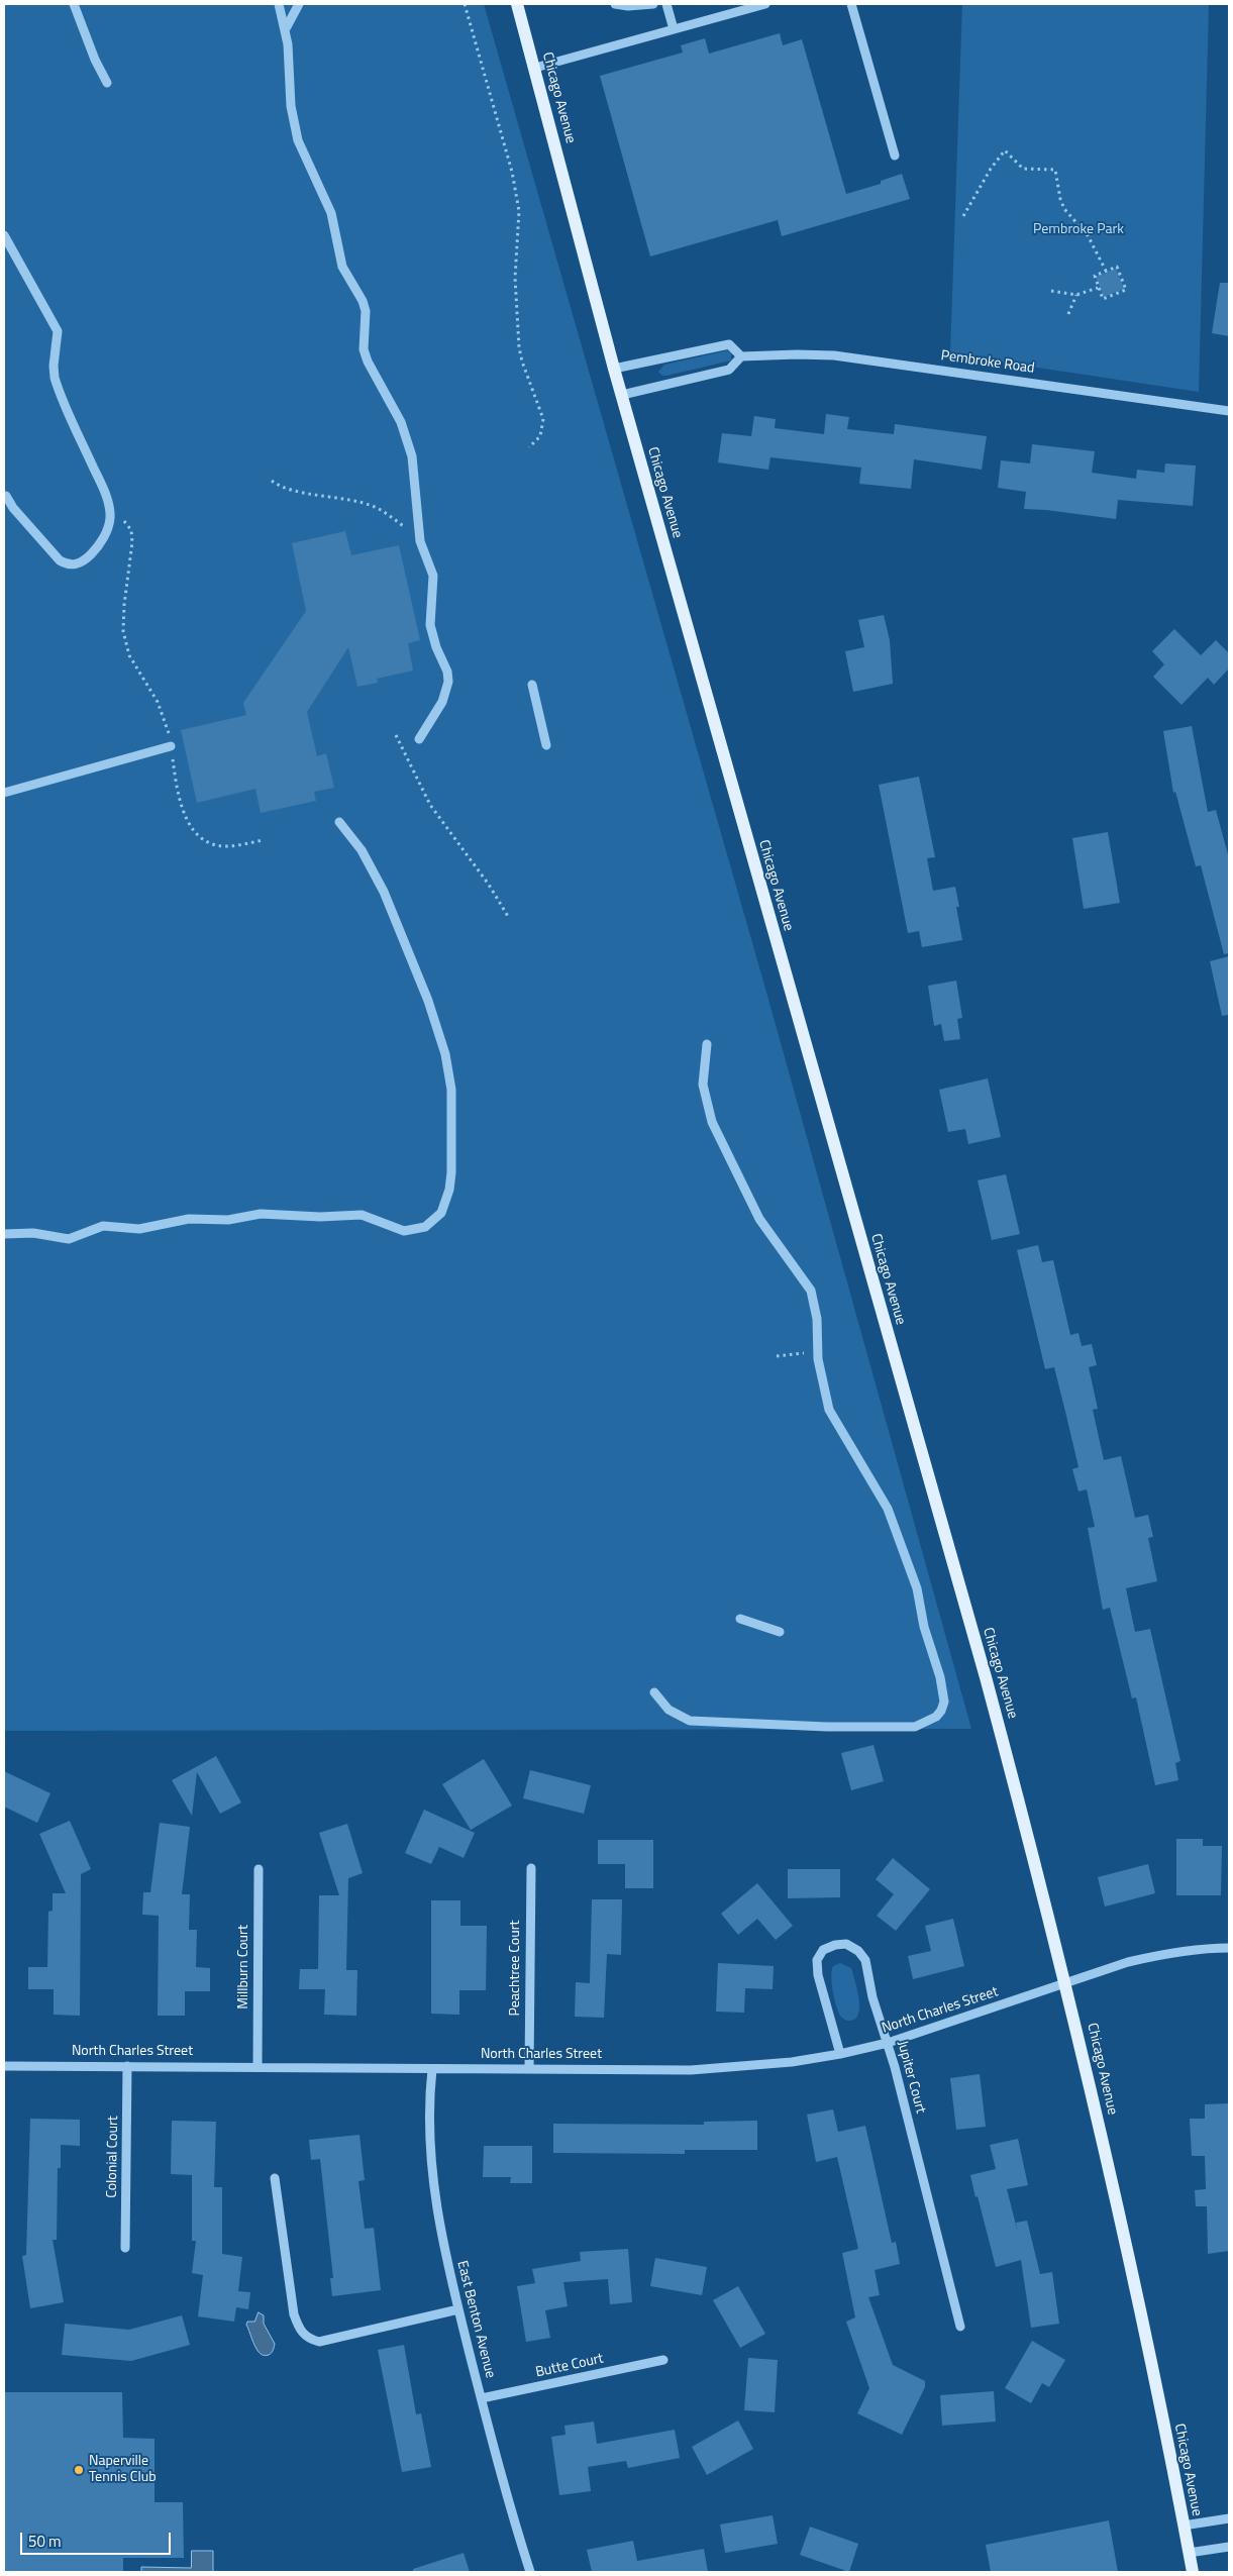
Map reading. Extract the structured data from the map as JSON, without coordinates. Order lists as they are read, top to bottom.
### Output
{
  "streets": {
    "main road": ["Chicago Avenue"],
    "street": [
      "Pembroke Road",
      "Millburn Court",
      "Peachtree Court",
      "North Charles Street",
      "Jupiter Court",
      "Colonial Court",
      "East Benton Avenue",
      "Butte Court"
    ]
  },
  "crossings": [
    ["Chicago Avenue", "Pembroke Road"],
    ["Chicago Avenue", "North Charles Street"],
    ["Millburn Court", "North Charles Street"],
    ["Peachtree Court", "North Charles Street"],
    ["North Charles Street", "Jupiter Court"],
    ["North Charles Street", "Colonial Court"],
    ["North Charles Street", "East Benton Avenue"],
    ["East Benton Avenue", "Butte Court"]
  ],
  "parks": ["Pembroke Park"],
  "places": ["Naperville Tennis Club"],
  "scale_bar": "50 m"
}
